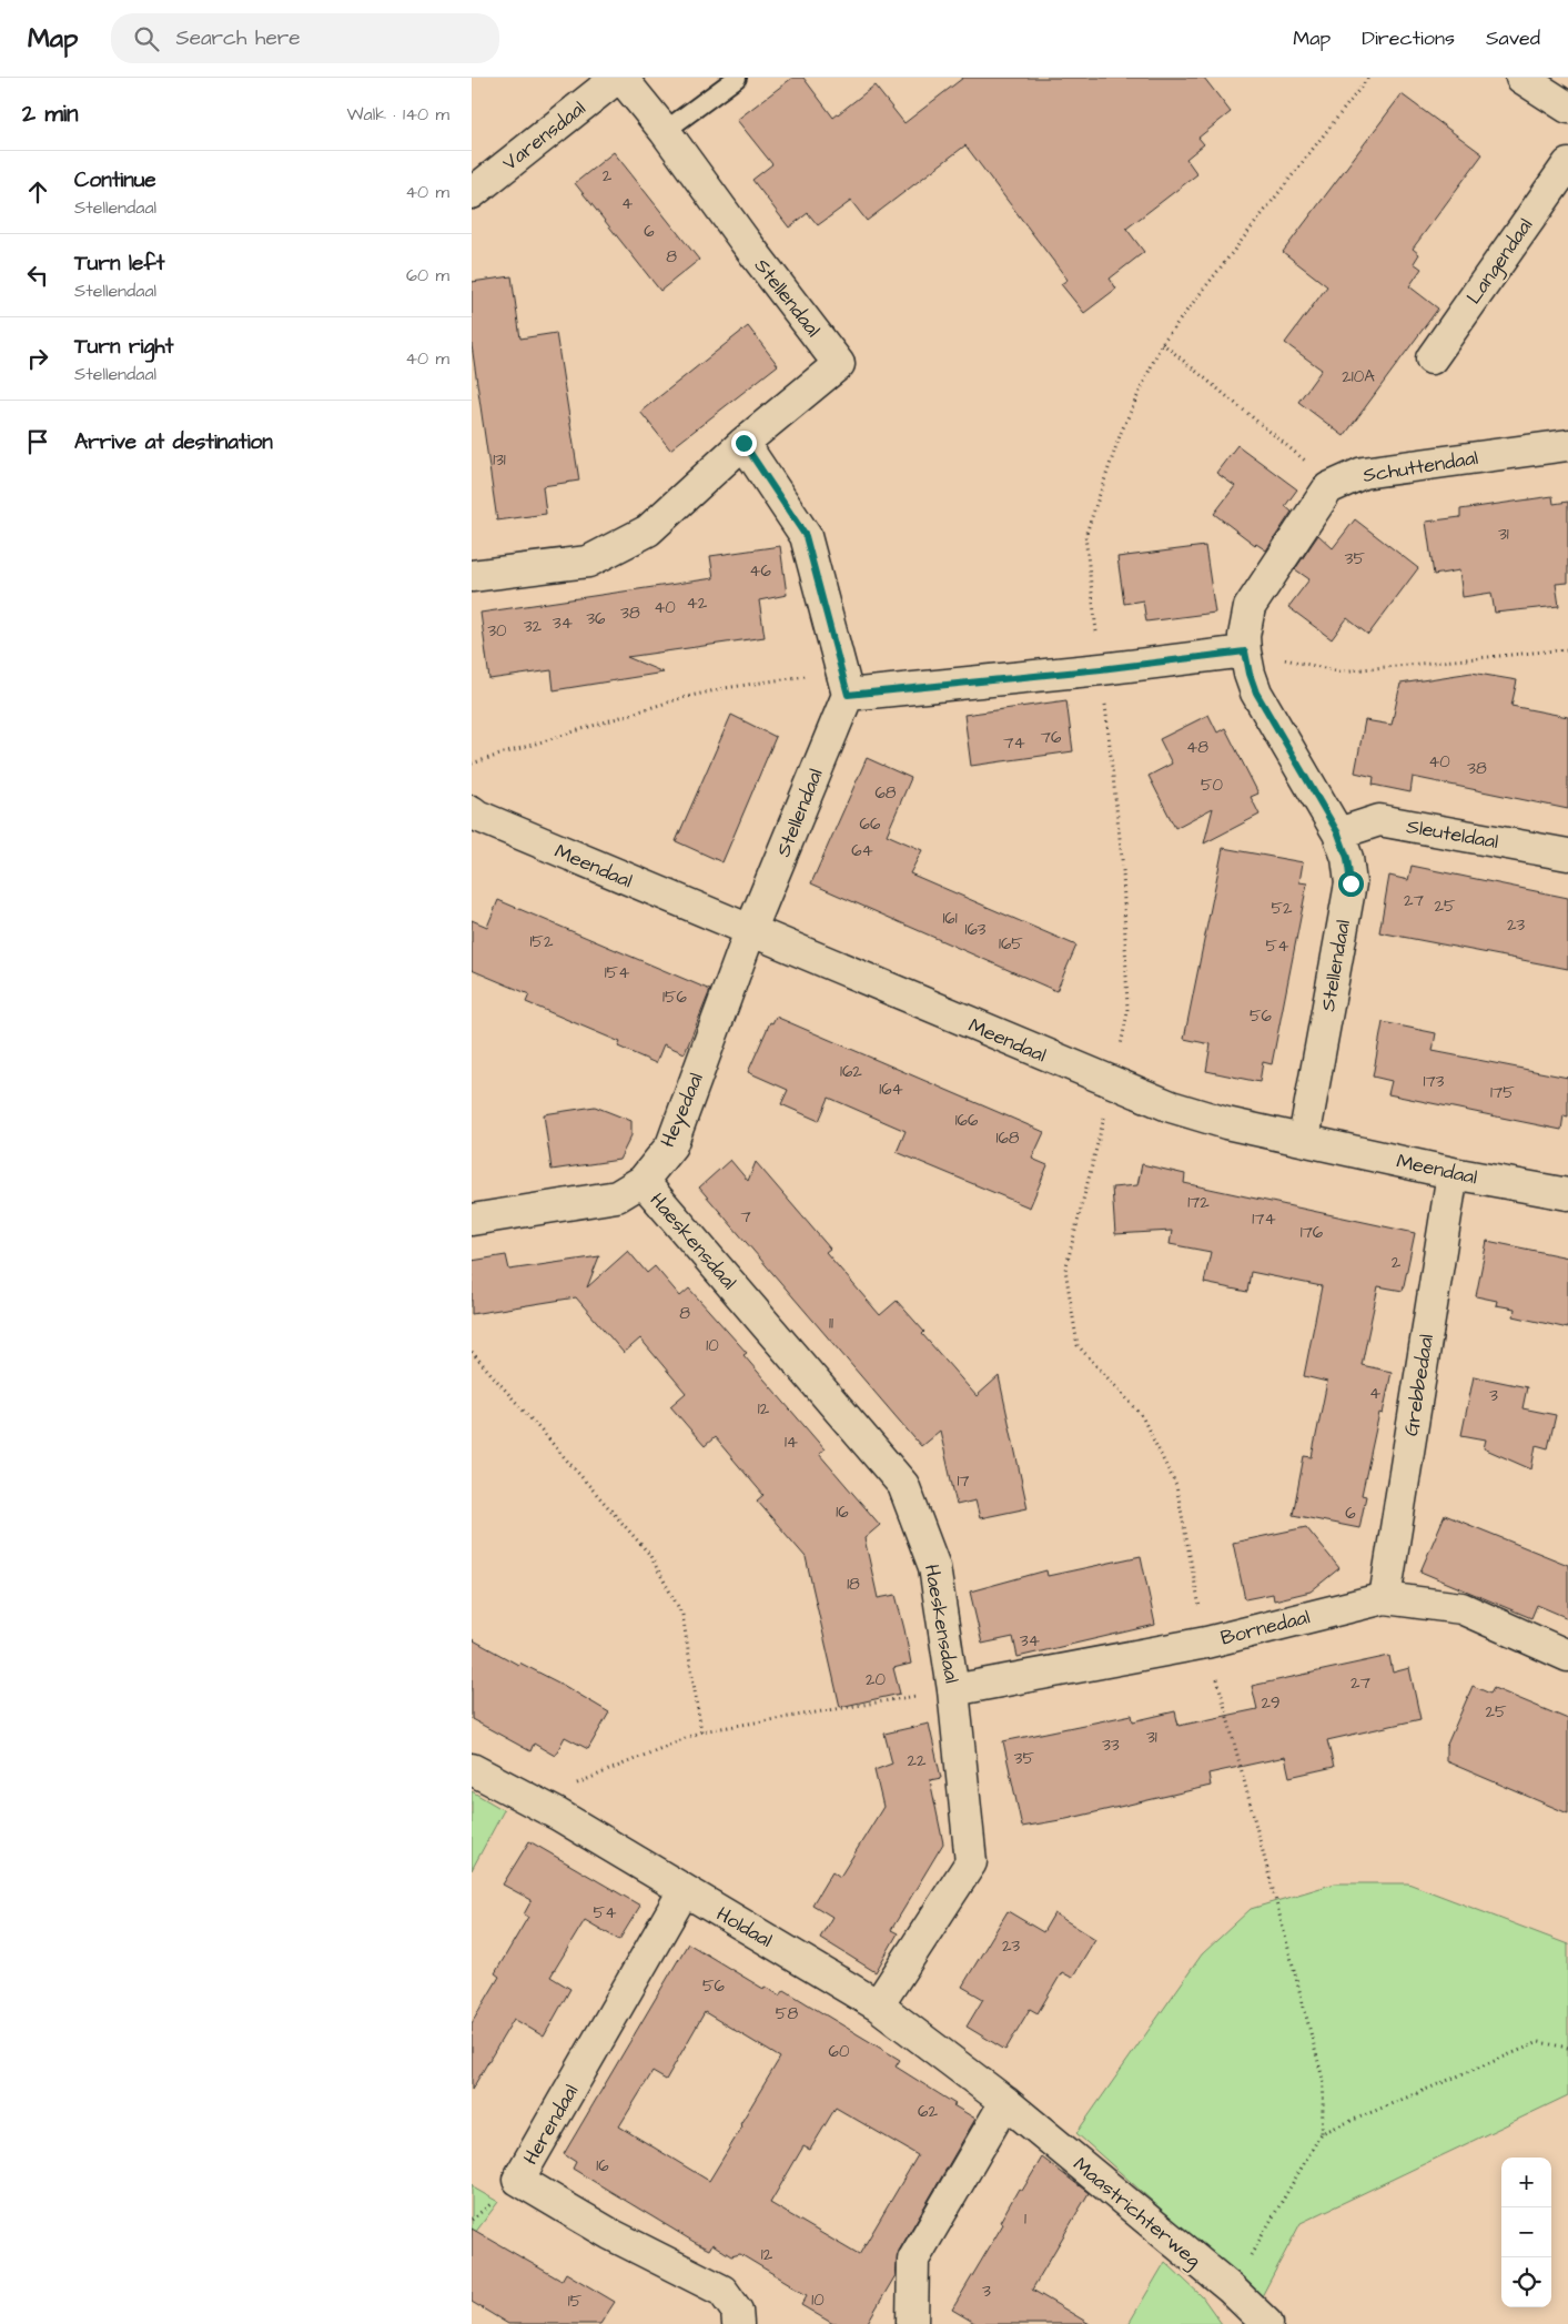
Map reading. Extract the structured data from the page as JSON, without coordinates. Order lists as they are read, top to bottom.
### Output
{
  "streets": {
    "street": [
      "Varensdaal",
      "Langendaal",
      "Stellendaal",
      "Schuttendaal",
      "Sleuteldaal",
      "Meendaal",
      "Heyedaal",
      "Haeskensdaal",
      "Grebbedaal",
      "Bornedaal",
      "Holdaal",
      "Herendaal",
      "Maastrichterweg"
    ]
  },
  "crossings": [
    ["Stellendaal", "Schuttendaal"],
    ["Stellendaal", "Sleuteldaal"],
    ["Stellendaal", "Meendaal"],
    ["Stellendaal", "Heyedaal"],
    ["Meendaal", "Heyedaal"],
    ["Meendaal", "Grebbedaal"],
    ["Heyedaal", "Haeskensdaal"],
    ["Haeskensdaal", "Bornedaal"],
    ["Haeskensdaal", "Holdaal"],
    ["Grebbedaal", "Bornedaal"],
    ["Holdaal", "Herendaal"],
    ["Holdaal", "Maastrichterweg"]
  ],
  "house_numbers": [
    "2",
    "4",
    "6",
    "8",
    "210A",
    "131",
    "31",
    "35",
    "46",
    "42",
    "40",
    "38",
    "36",
    "34",
    "32",
    "30",
    "76",
    "74",
    "48",
    "40",
    "38",
    "50",
    "68",
    "66",
    "64",
    "27",
    "25",
    "52",
    "161",
    "23",
    "163",
    "152",
    "165",
    "54",
    "154",
    "156",
    "56",
    "162",
    "173",
    "164",
    "175",
    "166",
    "168",
    "172",
    "7",
    "174",
    "176",
    "2",
    "8",
    "11",
    "10",
    "4",
    "3",
    "12",
    "14",
    "17",
    "16",
    "6",
    "18",
    "34",
    "20",
    "27",
    "29",
    "25",
    "31",
    "33",
    "35",
    "22",
    "54",
    "23",
    "56",
    "58",
    "60",
    "62",
    "16",
    "1",
    "12",
    "3",
    "10",
    "15"
  ],
  "page": {
    "header": "Map",
    "search": "Search here",
    "nav": ["Map", "Directions", "Saved"],
    "heading": ["2 min", "Walk · 140 m"],
    "list": [
      ["Continue", "Stellendaal", "40 m"],
      ["Turn left", "Stellendaal", "60 m"],
      ["Turn right", "Stellendaal", "40 m"],
      "Arrive at destination"
    ],
    "map_buttons": ["+", "−"]
  }
}
